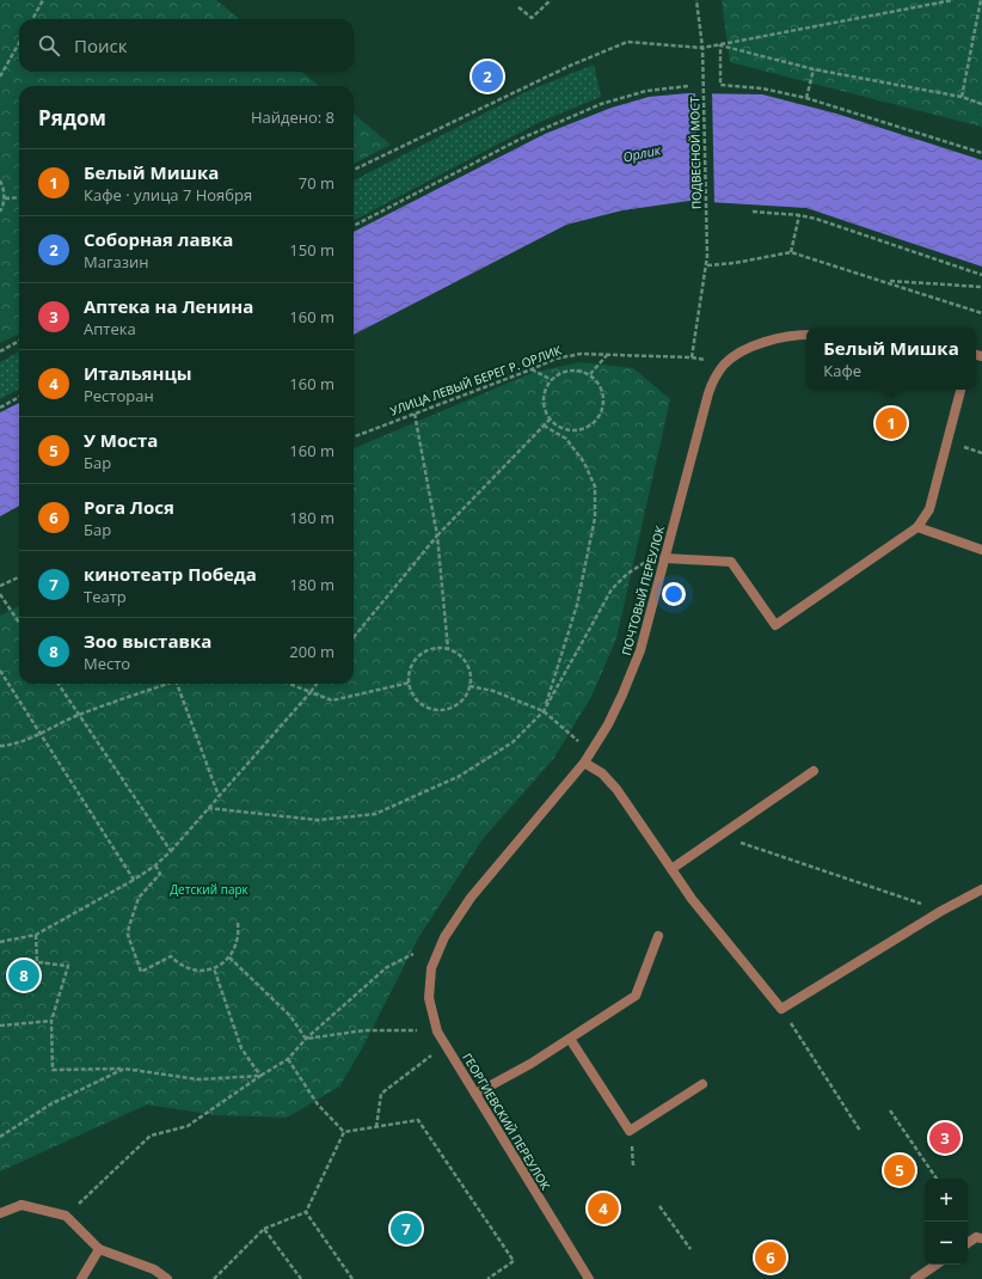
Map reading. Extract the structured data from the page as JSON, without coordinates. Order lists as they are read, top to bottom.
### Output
{
  "streets": {
    "street": ["ПОЧТОВЫЙ ПЕРЕУЛОК", "ГЕОРГИЕВСКИЙ ПЕРЕУЛОК"],
    "path": ["ПОДВЕСНОЙ МОСТ", "УЛИЦА ЛЕВЫЙ БЕРЕГ Р. ОРЛИК"]
  },
  "crossings": [
    ["УЛИЦА ЛЕВЫЙ БЕРЕГ Р. ОРЛИК", "ПОЧТОВЫЙ ПЕРЕУЛОК"],
    ["ПОЧТОВЫЙ ПЕРЕУЛОК", "ГЕОРГИЕВСКИЙ ПЕРЕУЛОК"]
  ],
  "water": ["Орлик"],
  "parks": ["Детский парк"],
  "page": {
    "search": "Поиск",
    "pins": [
      "2",
      "1",
      "8",
      "3",
      "5",
      "4",
      "7",
      "6"
    ],
    "heading": ["Рядом", "Найдено: 8"],
    "list": [
      {
        "mark": "1",
        "name": "Белый Мишка",
        "note": "Кафе · улица 7 Ноября",
        "value": "70 m"
      },
      {
        "mark": "2",
        "name": "Соборная лавка",
        "note": "Магазин",
        "value": "150 m"
      },
      {
        "mark": "3",
        "name": "Аптека на Ленина",
        "note": "Аптека",
        "value": "160 m"
      },
      {
        "mark": "4",
        "name": "Итальянцы",
        "note": "Ресторан",
        "value": "160 m"
      },
      {
        "mark": "5",
        "name": "У Моста",
        "note": "Бар",
        "value": "160 m"
      },
      {
        "mark": "6",
        "name": "Рога Лося",
        "note": "Бар",
        "value": "180 m"
      },
      {
        "mark": "7",
        "name": "кинотеатр Победа",
        "note": "Театр",
        "value": "180 m"
      },
      {
        "mark": "8",
        "name": "Зоо выставка",
        "note": "Место",
        "value": "200 m"
      }
    ],
    "popup": ["Белый Мишка", "Кафе"],
    "map_buttons": ["+", "−"]
  }
}
